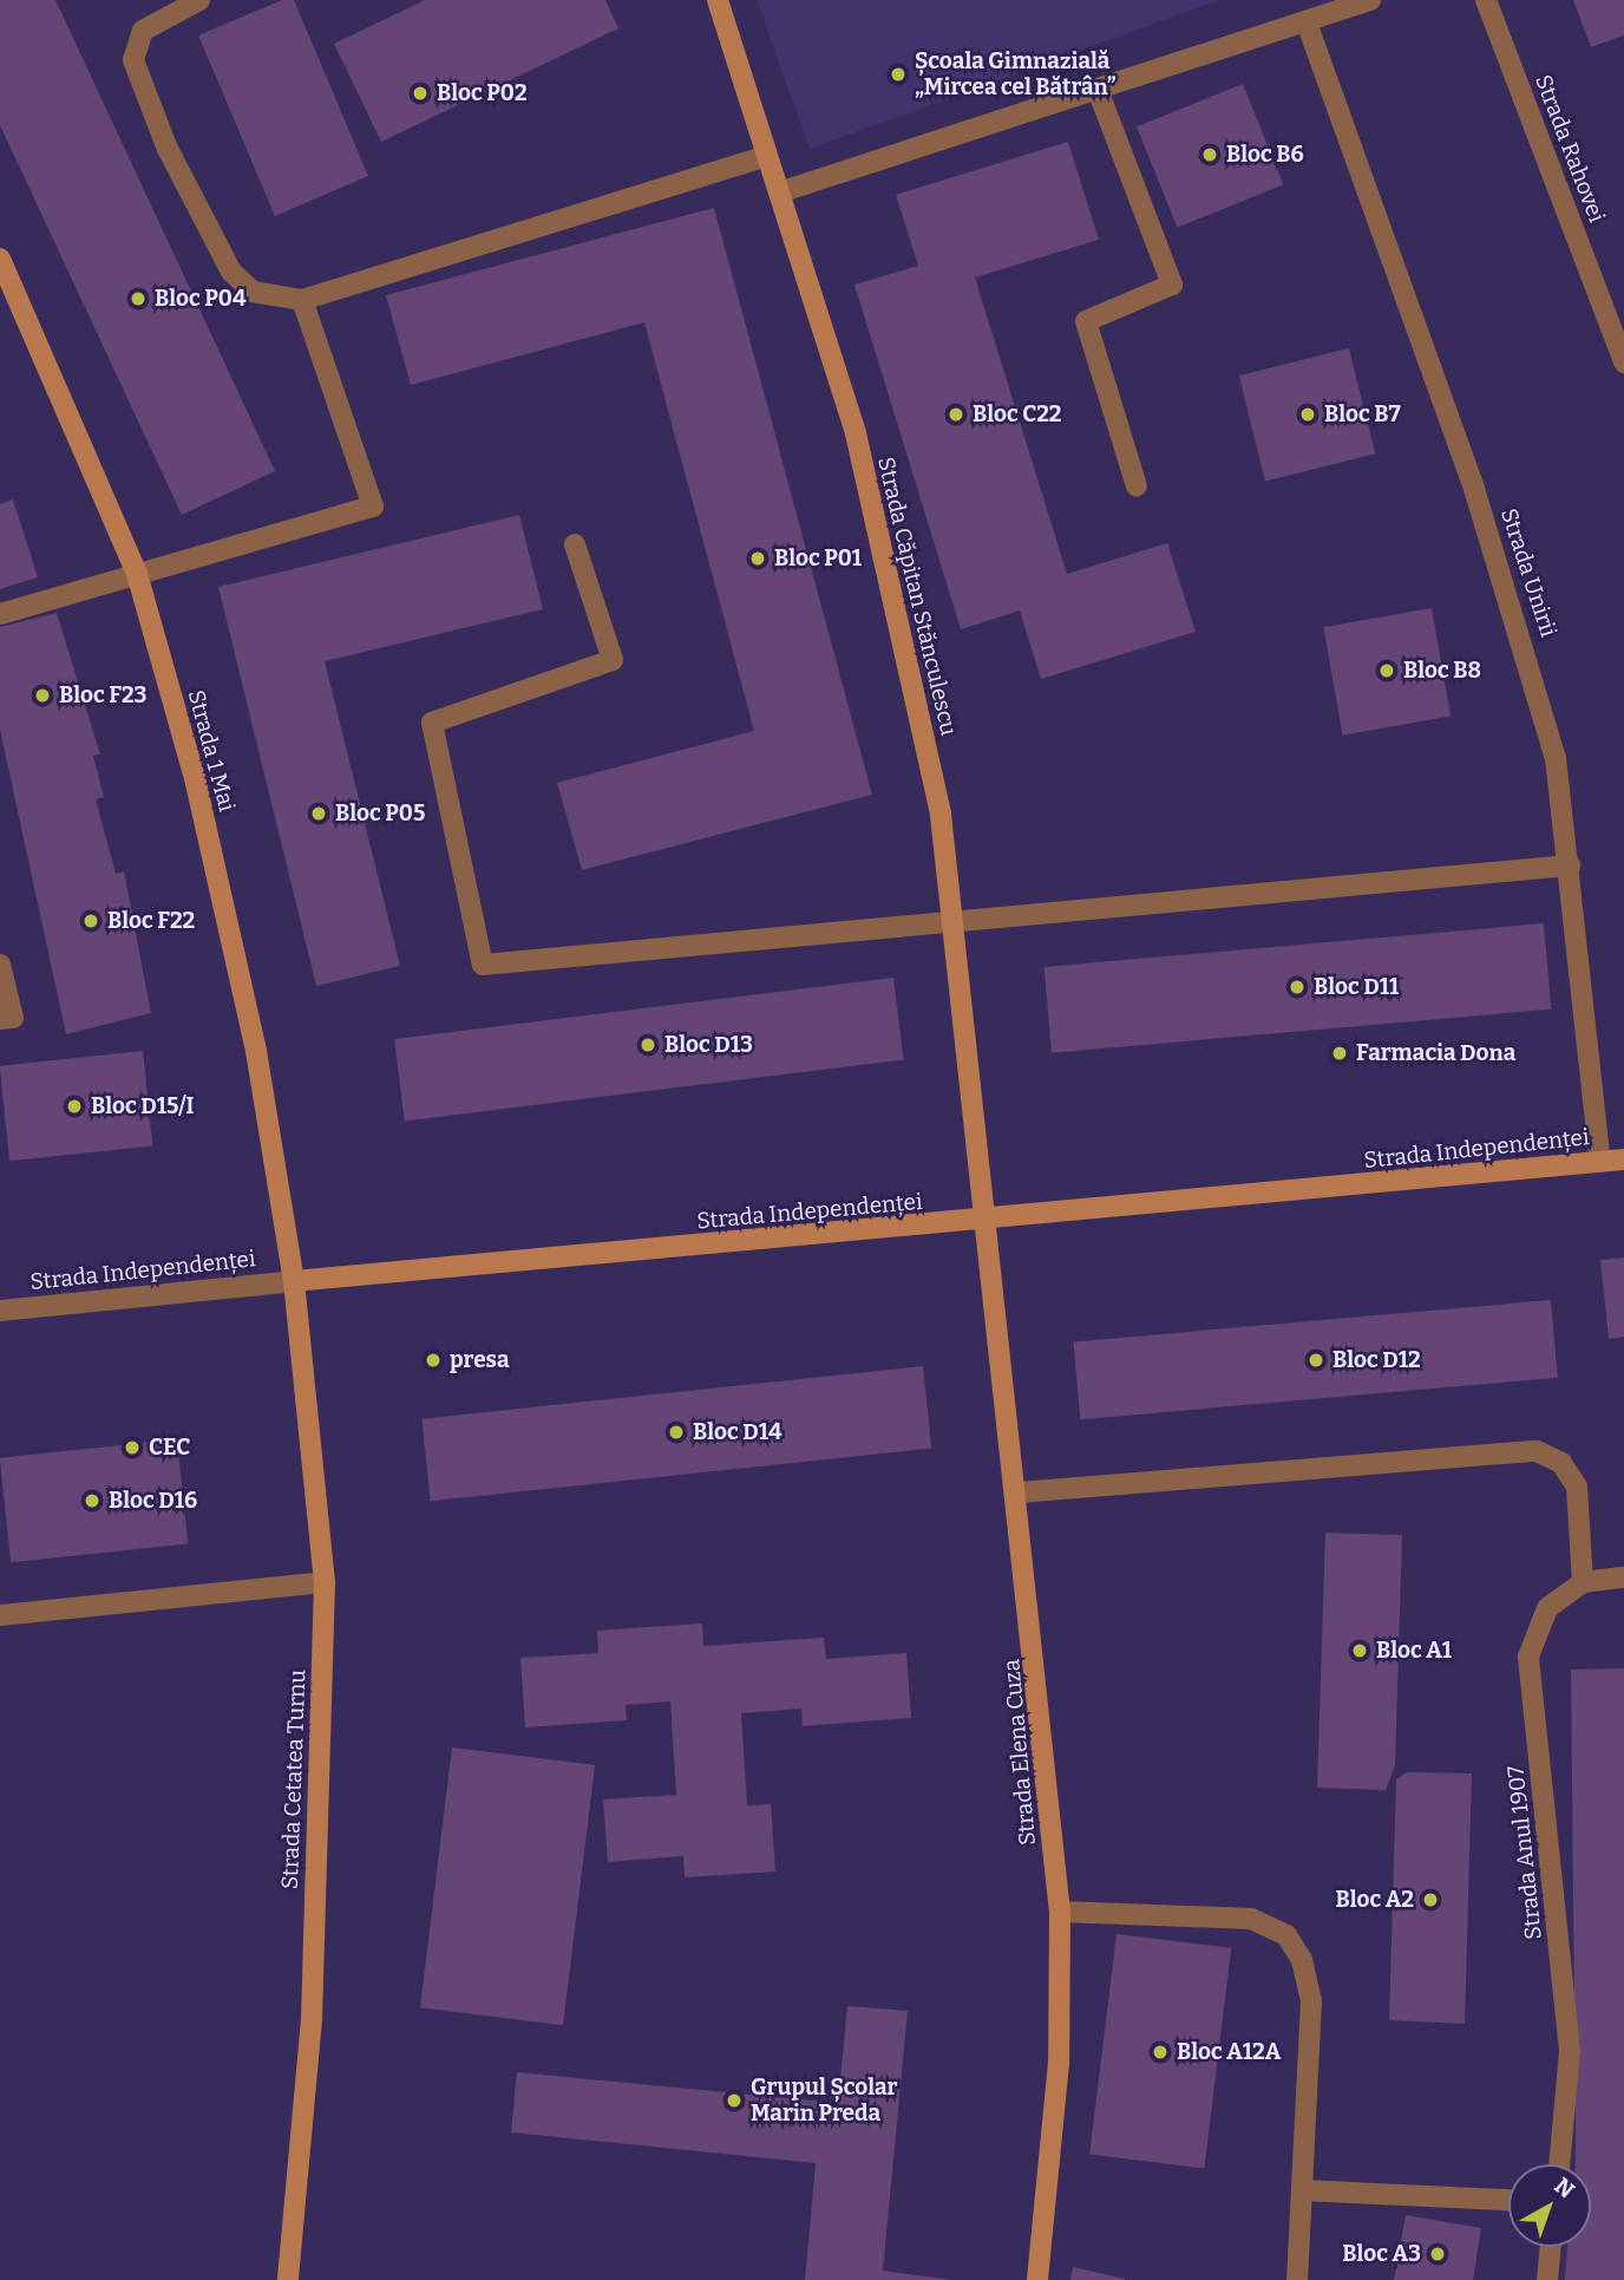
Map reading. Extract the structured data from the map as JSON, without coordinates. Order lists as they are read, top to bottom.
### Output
{
  "streets": {
    "street": [
      "Strada Rahovei",
      "Strada Unirii",
      "Strada Căpitan Stănculescu",
      "Strada 1 Mai",
      "Strada Independenței",
      "Strada Elena Cuza",
      "Strada Cetatea Turnu",
      "Strada Anul 1907"
    ]
  },
  "crossings": [
    ["Strada Unirii", "Strada Independenței"],
    ["Strada Căpitan Stănculescu", "Strada Independenței"],
    ["Strada Căpitan Stănculescu", "Strada Elena Cuza"],
    ["Strada 1 Mai", "Strada Independenței"],
    ["Strada 1 Mai", "Strada Cetatea Turnu"],
    ["Strada Independenței", "Strada Elena Cuza"],
    ["Strada Independenței", "Strada Cetatea Turnu"]
  ],
  "places": [
    "Școala Gimnazială „Mircea cel Bătrân”",
    "Bloc P02",
    "Bloc B6",
    "Bloc P04",
    "Bloc C22",
    "Bloc B7",
    "Bloc P01",
    "Bloc B8",
    "Bloc F23",
    "Bloc P05",
    "Bloc F22",
    "Bloc D11",
    "Bloc D13",
    "Farmacia Dona",
    "Bloc D15/I",
    "presa",
    "Bloc D12",
    "Bloc D14",
    "CEC",
    "Bloc D16",
    "Bloc A1",
    "Bloc A2",
    "Bloc A12A",
    "Grupul Școlar Marin Preda",
    "Bloc A3"
  ],
  "north": "top right"
}
